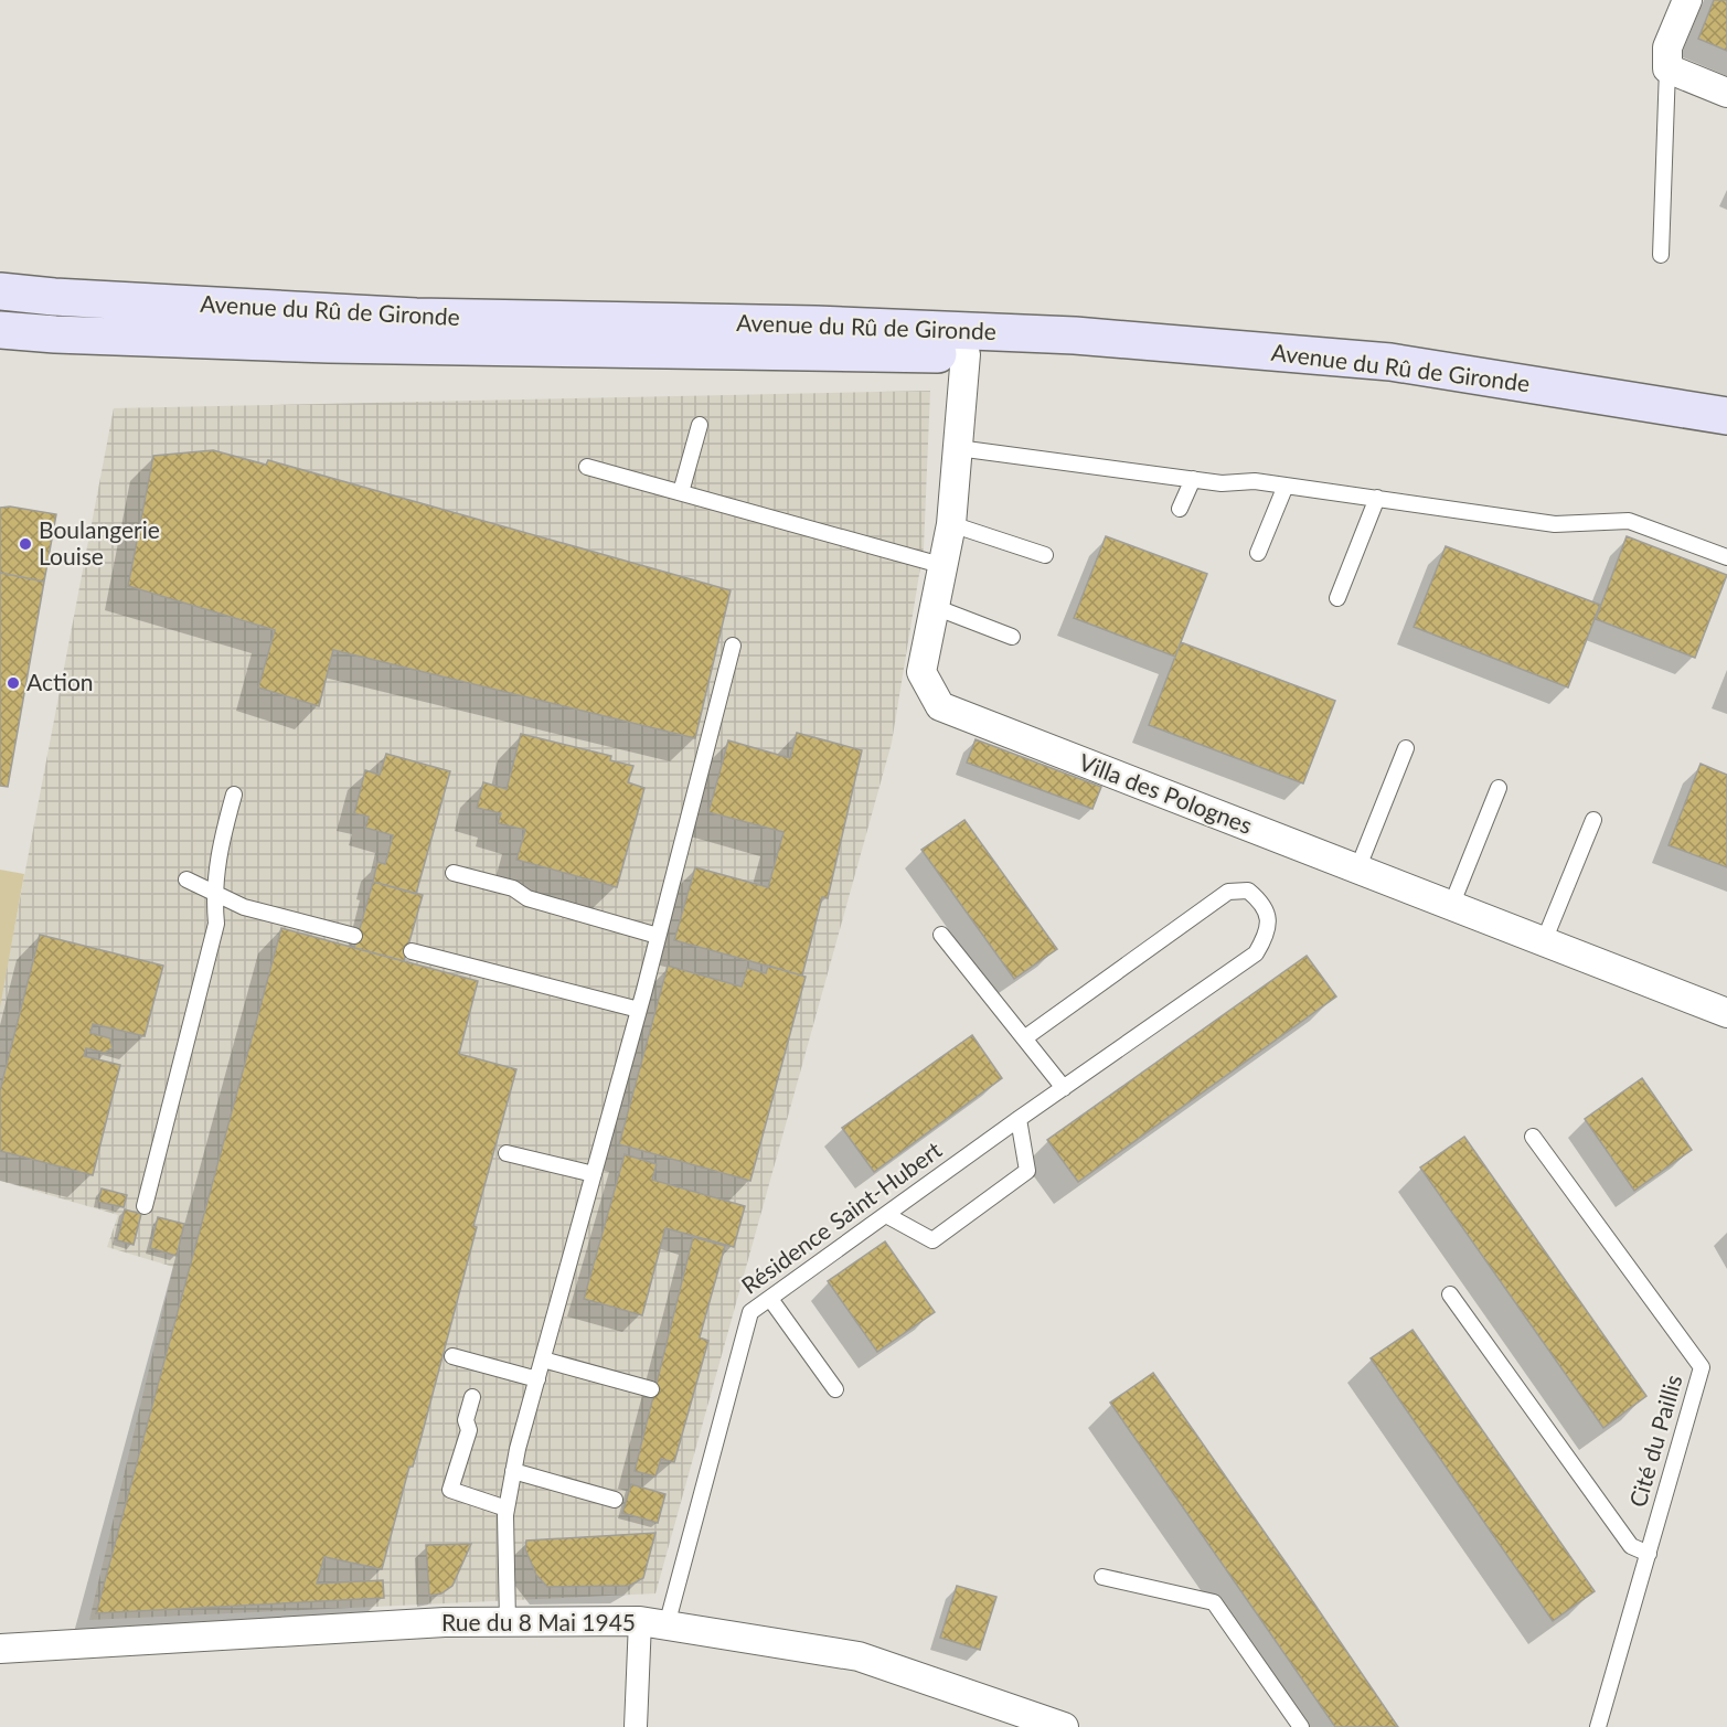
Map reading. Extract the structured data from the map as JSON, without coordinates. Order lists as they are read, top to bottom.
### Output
{
  "streets": {
    "main road": ["Avenue du Rû de Gironde"],
    "street": ["Villa des Polognes", "Rue du 8 Mai 1945"],
    "lane": ["Résidence Saint-Hubert", "Cité du Paillis"]
  },
  "crossings": [
    ["Avenue du Rû de Gironde", "Villa des Polognes"],
    ["Résidence Saint-Hubert", "Rue du 8 Mai 1945"]
  ],
  "places": ["Boulangerie Louise", "Action"]
}
